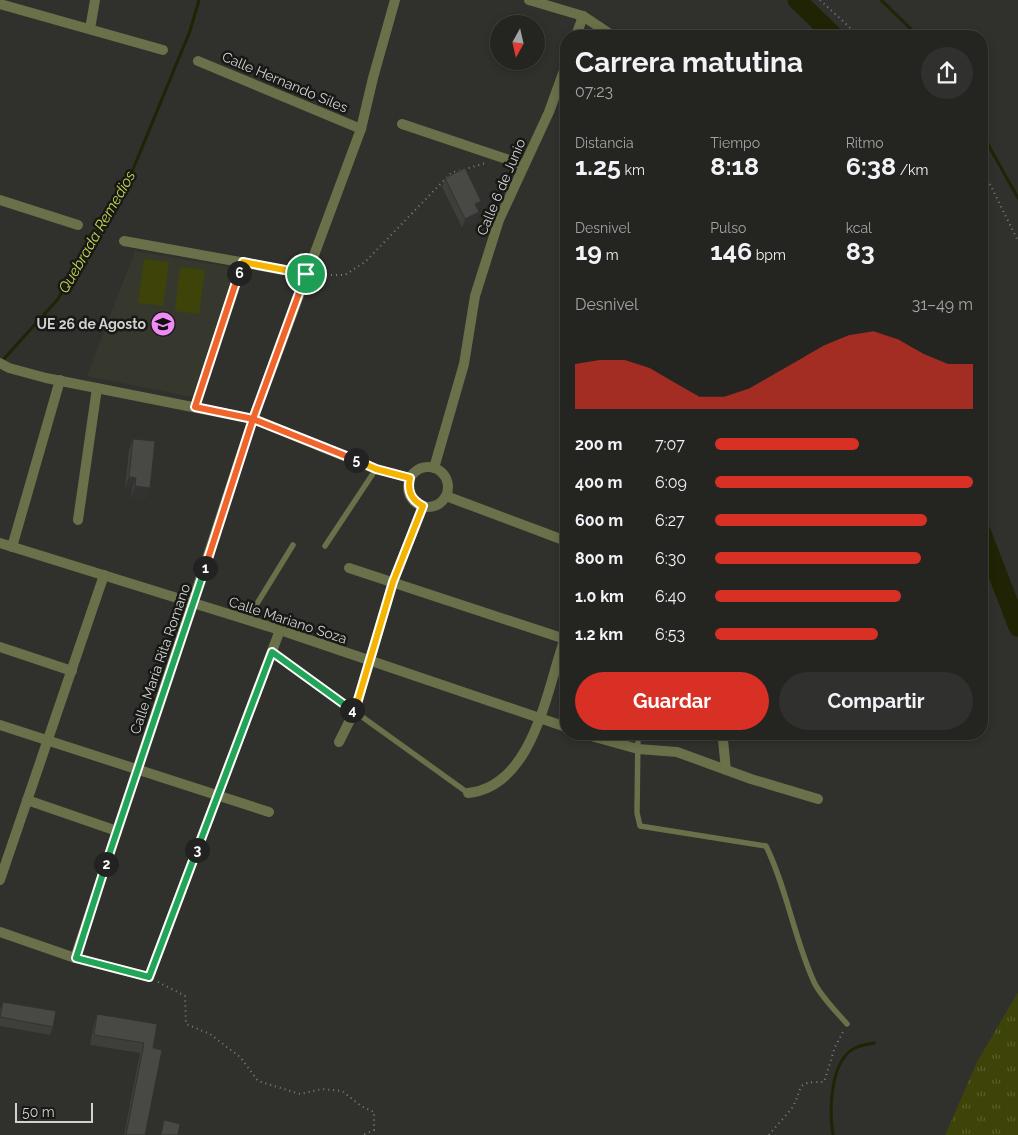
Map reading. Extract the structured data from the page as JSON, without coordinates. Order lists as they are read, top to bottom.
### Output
{
  "streets": {
    "street": [
      "Calle Hernando Siles",
      "Calle 6 de Junio",
      "Calle Mariano Soza",
      "Calle María Rita Romano"
    ]
  },
  "crossings": [
    ["Calle Hernando Siles", "Calle María Rita Romano"],
    ["Calle Mariano Soza", "Calle María Rita Romano"]
  ],
  "water": ["Quebrada Remedios"],
  "places": {
    "school or university": ["UE 26 de Agosto"]
  },
  "scale_bar": "50 m",
  "north": "bottom",
  "page": {
    "heading": ["Carrera matutina", "07:23"],
    "stats": [
      ["Distancia", "1.25 km"],
      ["Tiempo", "8:18"],
      ["Ritmo", "6:38 /km"],
      ["Desnivel", "19 m"],
      ["Pulso", "146 bpm"],
      ["kcal", "83"]
    ],
    "pins": [
      "6",
      "5",
      "1",
      "4",
      "3",
      "2"
    ],
    "chart": ["Desnivel", "31–49 m"],
    "list": [
      {
        "name": "200 m",
        "note": "7:07"
      },
      {
        "name": "400 m",
        "note": "6:09"
      },
      {
        "name": "600 m",
        "note": "6:27"
      },
      {
        "name": "800 m",
        "note": "6:30"
      },
      {
        "name": "1.0 km",
        "note": "6:40"
      },
      {
        "name": "1.2 km",
        "note": "6:53"
      }
    ],
    "buttons": ["Guardar", "Compartir"],
    "scale": "50 m"
  }
}
